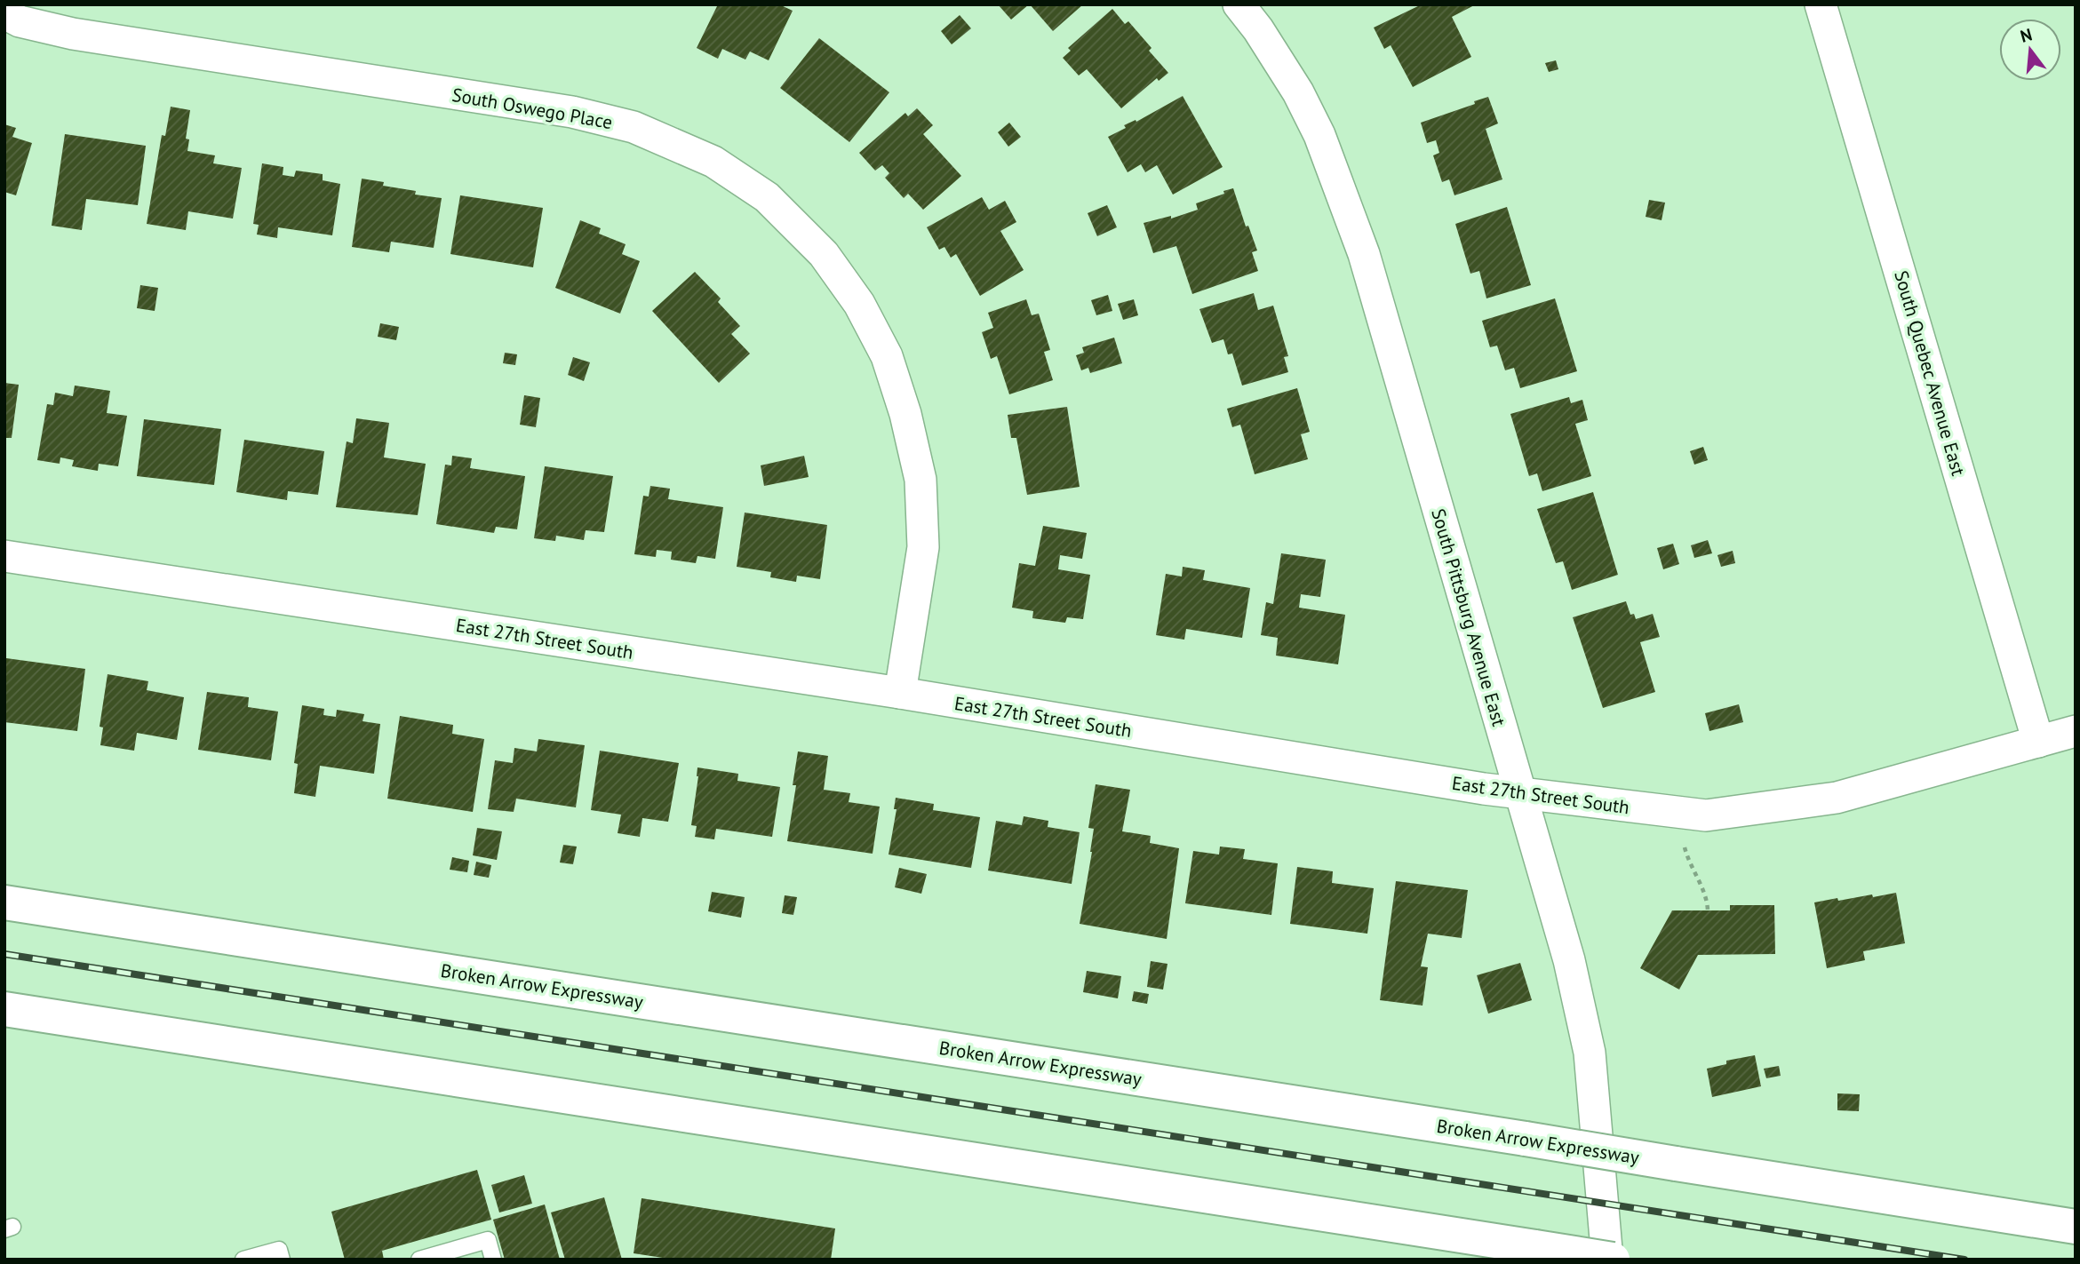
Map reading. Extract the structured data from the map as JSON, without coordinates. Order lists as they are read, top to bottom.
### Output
{
  "streets": {
    "highway": ["Broken Arrow Expressway"],
    "street": [
      "South Oswego Place",
      "South Quebec Avenue East",
      "South Pittsburg Avenue East",
      "East 27th Street South"
    ]
  },
  "crossings": [
    ["South Oswego Place", "East 27th Street South"],
    ["South Quebec Avenue East", "East 27th Street South"],
    ["South Pittsburg Avenue East", "East 27th Street South"]
  ],
  "north": "top"
}
